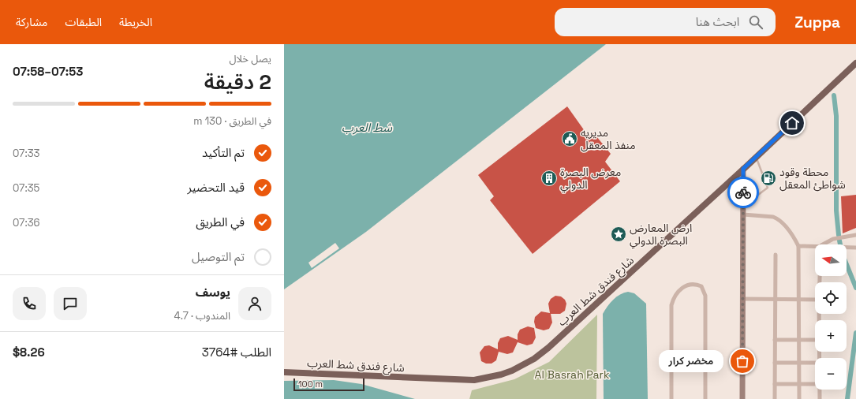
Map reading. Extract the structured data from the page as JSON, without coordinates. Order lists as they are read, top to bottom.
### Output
{
  "streets": {
    "main road": ["شارع فندق شط العرب"]
  },
  "water": ["شط العرب"],
  "parks": ["Al Basrah Park"],
  "places": {
    "public building": ["مديريه منفذ المعقل"],
    "building": ["معرض البصرة الدولي"],
    "fuel station": ["محطة وقود شواطئ المعقل"],
    "place": ["ارض المعارض البصرة الدولي"],
    "other": ["مخضر كرار"]
  },
  "scale_bar": "100 m",
  "north": "left",
  "page": {
    "header": "Zuppa",
    "search": "ابحث هنا",
    "nav": ["الخريطة", "الطبقات", "مشاركة"],
    "heading": ["2 دقيقة", "يصل خلال", "07:53–07:58"],
    "panel": [
      "يوسف",
      "المندوب · 4.7",
      "الطلب #3764",
      "$8.26"
    ],
    "bar": "في الطريق · 130 m",
    "list": [
      ["تم التأكيد", "07:33"],
      ["قيد التحضير", "07:35"],
      ["في الطريق", "07:36"],
      "تم التوصيل"
    ],
    "map_buttons": ["+", "−"],
    "bubble": "مخضر كرار",
    "scale": "100 m"
  }
}
